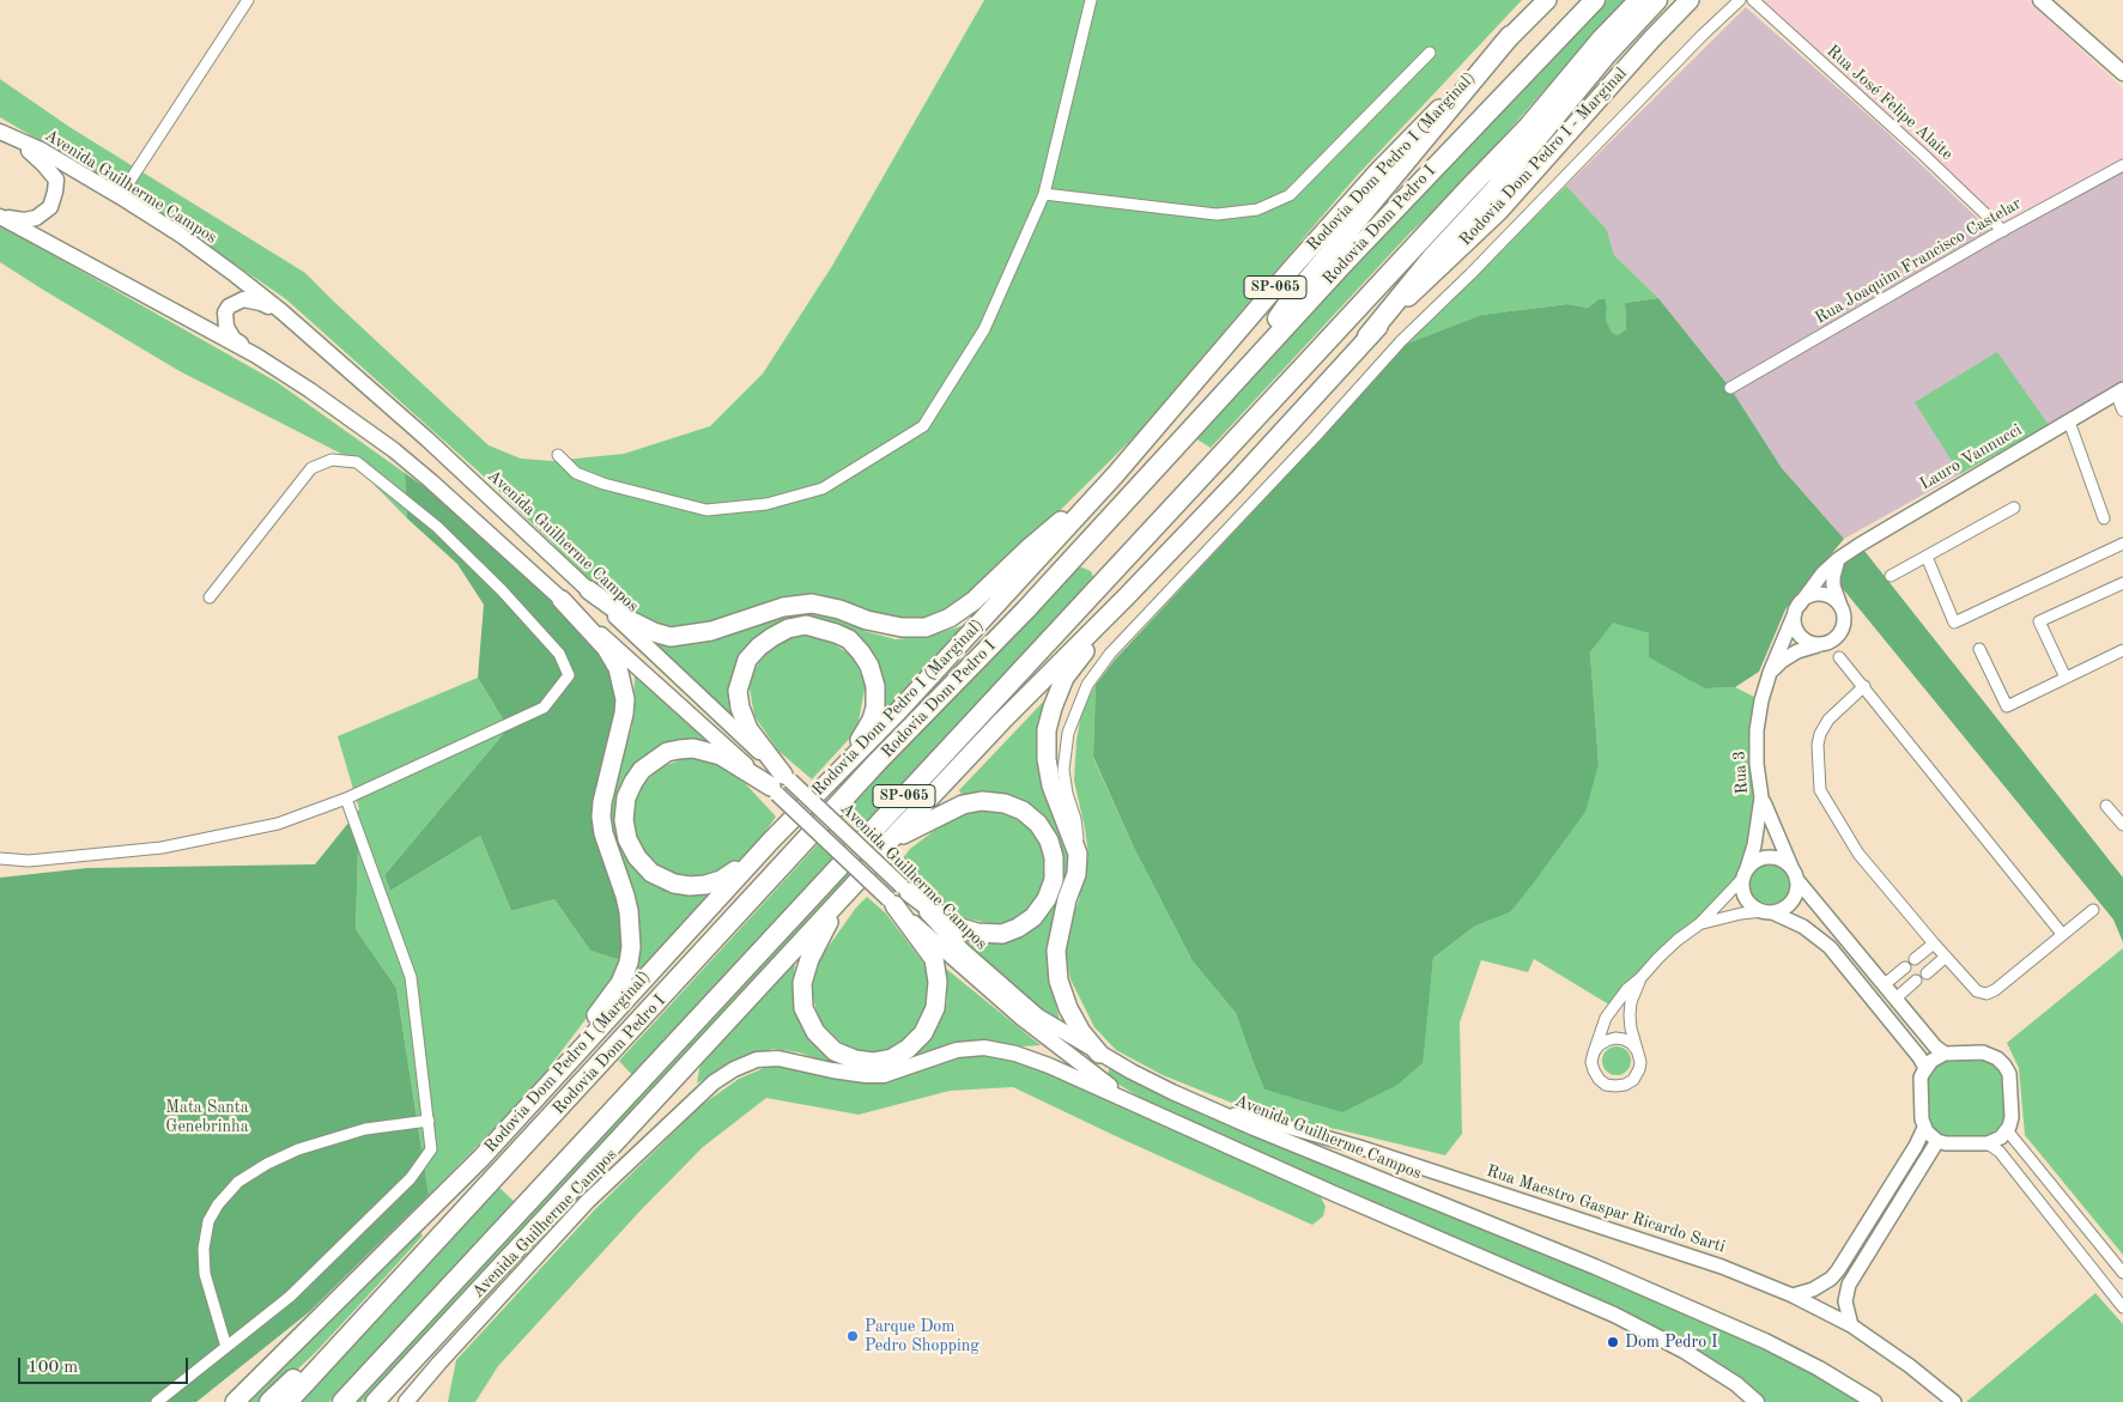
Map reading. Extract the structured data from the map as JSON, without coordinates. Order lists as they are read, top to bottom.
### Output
{
  "streets": {
    "highway": [
      "Rodovia Dom Pedro I - Marginal",
      "Rodovia Dom Pedro I (Marginal)",
      "Rodovia Dom Pedro I",
      "SP-065"
    ],
    "main road": ["Avenida Guilherme Campos"],
    "street": [
      "Rua José Felipe Alaite",
      "Rua Joaquim Francisco Castelar",
      "Lauro Vannucci",
      "Rua 3",
      "Rua Maestro Gaspar Ricardo Sarti"
    ]
  },
  "crossings": [
    ["Rua José Felipe Alaite", "Rua Joaquim Francisco Castelar"],
    ["Rodovia Dom Pedro I - Marginal", "SP-065"],
    ["Avenida Guilherme Campos", "Rua Maestro Gaspar Ricardo Sarti"],
    ["Lauro Vannucci", "Rua 3"]
  ],
  "parks": ["Mata Santa Genebrinha"],
  "places": ["Parque Dom Pedro Shopping", "Dom Pedro I"],
  "scale_bar": "100 m"
}
